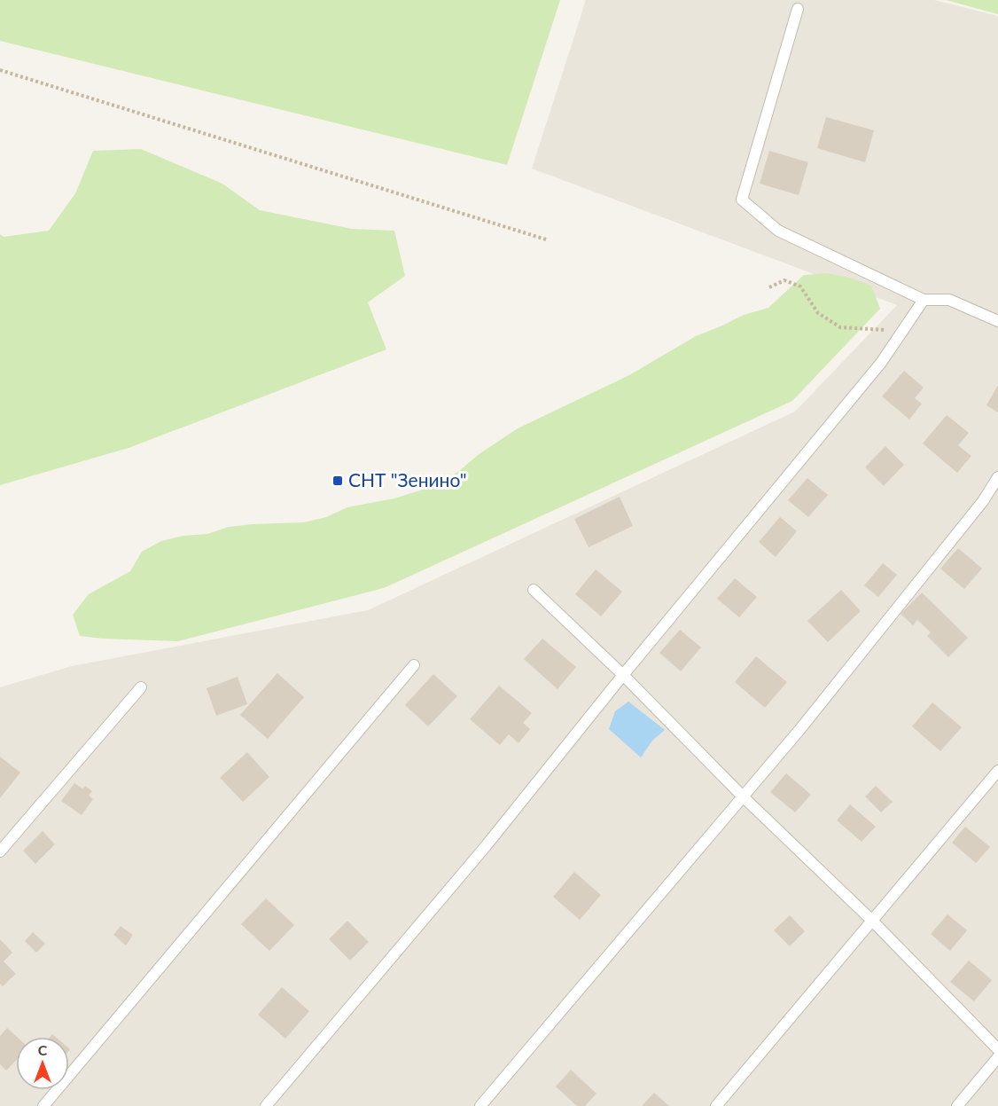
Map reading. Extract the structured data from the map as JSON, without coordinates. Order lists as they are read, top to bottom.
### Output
{
  "places": {
    "transit": ["СНТ \"Зенино\""]
  },
  "north": "top"
}
